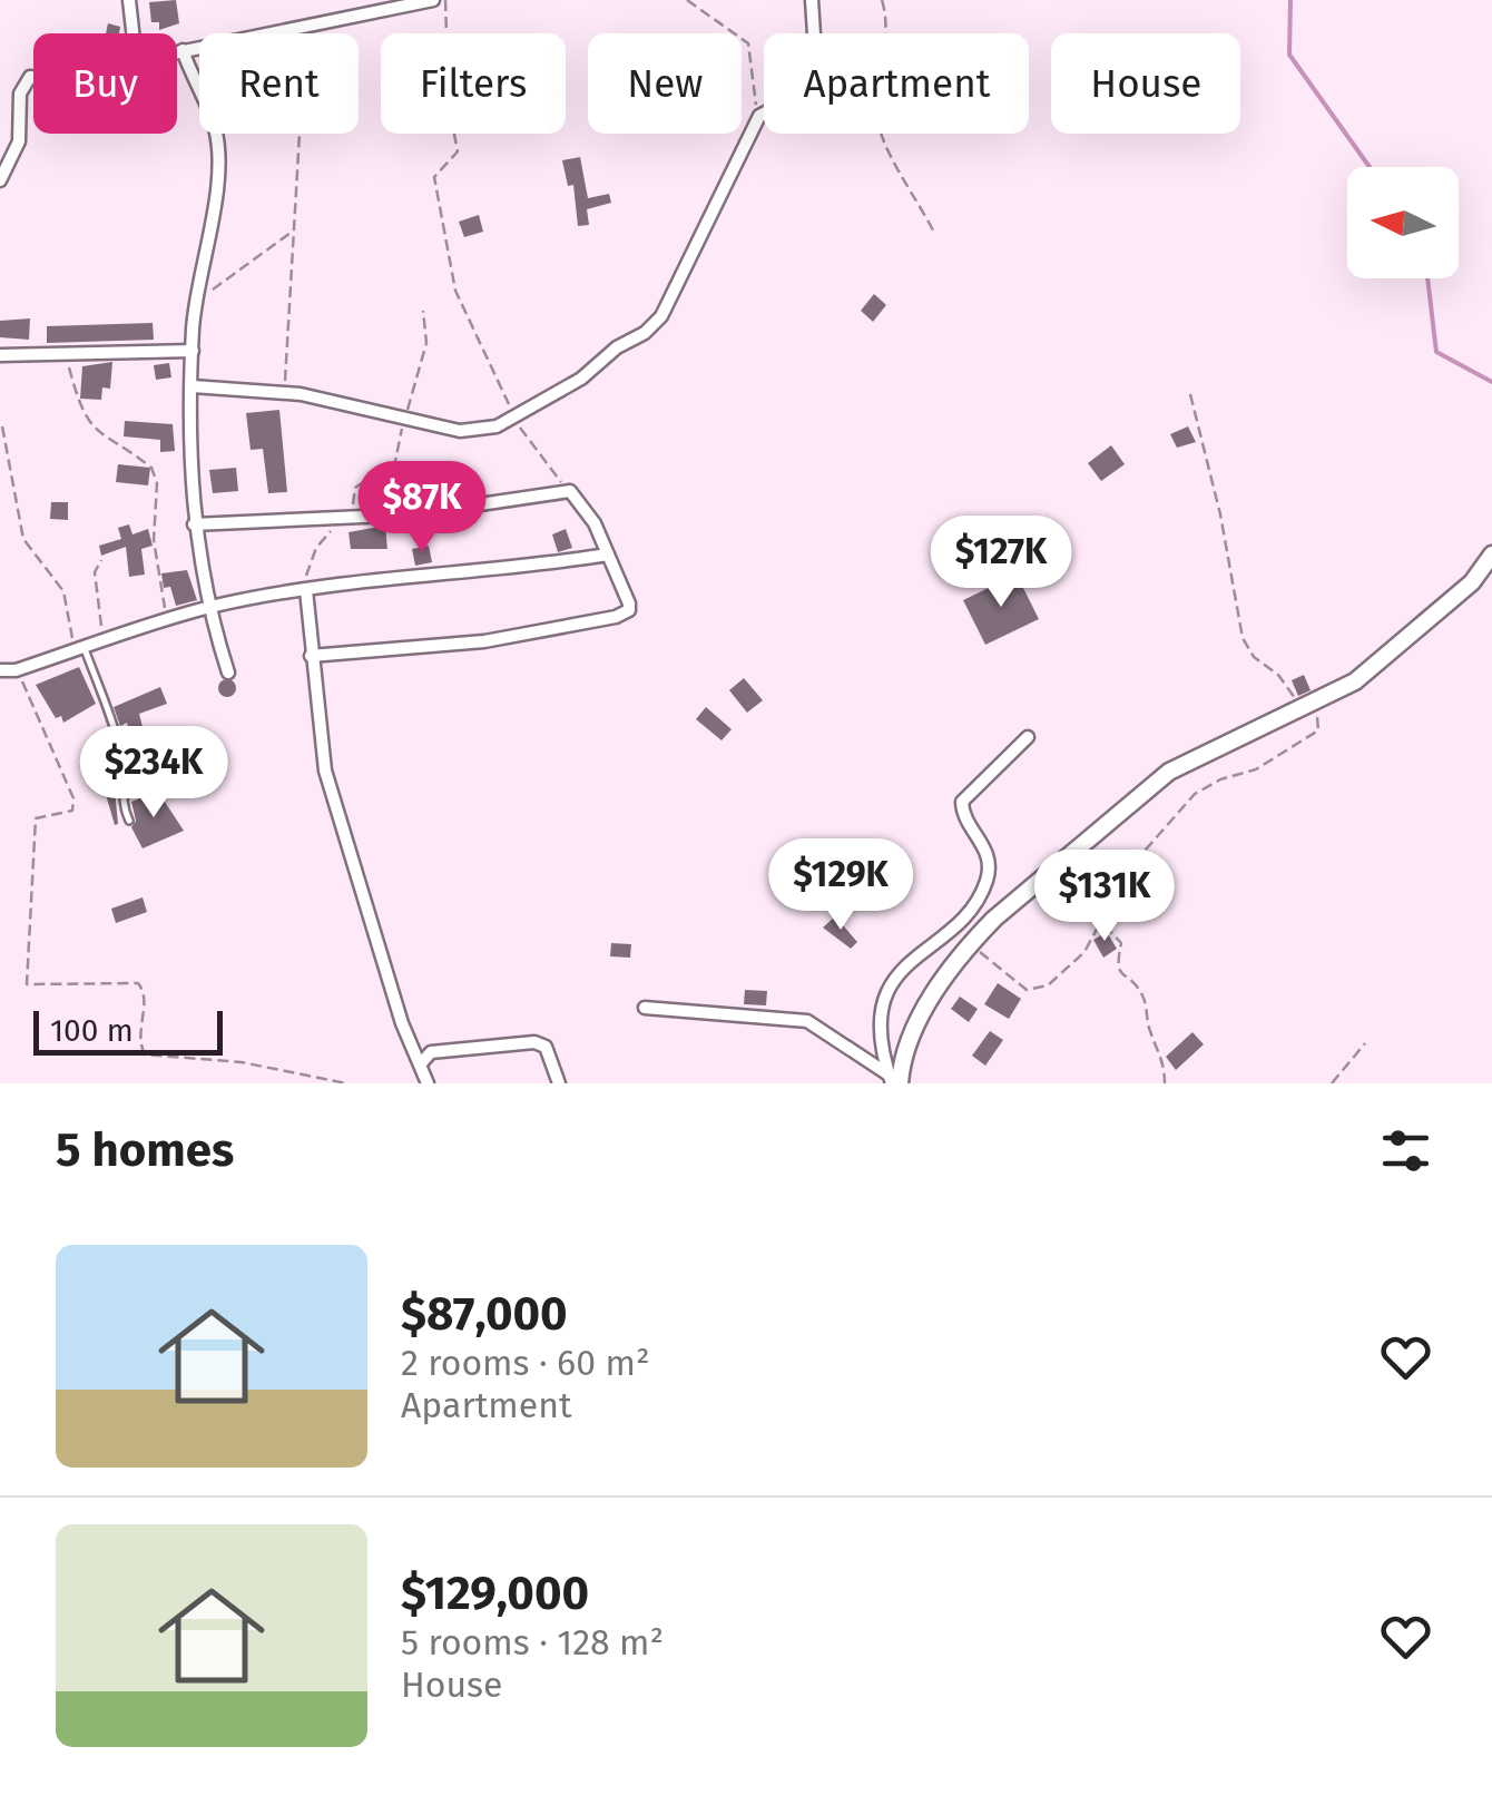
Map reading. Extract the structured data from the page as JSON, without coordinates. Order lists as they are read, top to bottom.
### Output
{
  "scale_bar": "100 m",
  "north": "left",
  "page": {
    "chip": [
      "Buy",
      "Rent",
      "Filters",
      "New",
      "Apartment",
      "House"
    ],
    "price": [
      "$87K",
      "$127K",
      "$234K",
      "$129K",
      "$131K"
    ],
    "scale": "100 m",
    "heading": "5 homes",
    "list": [
      {
        "name": "$87,000",
        "note": "2 rooms · 60 m² · Apartment"
      },
      {
        "name": "$129,000",
        "note": "5 rooms · 128 m² · House"
      }
    ]
  }
}
